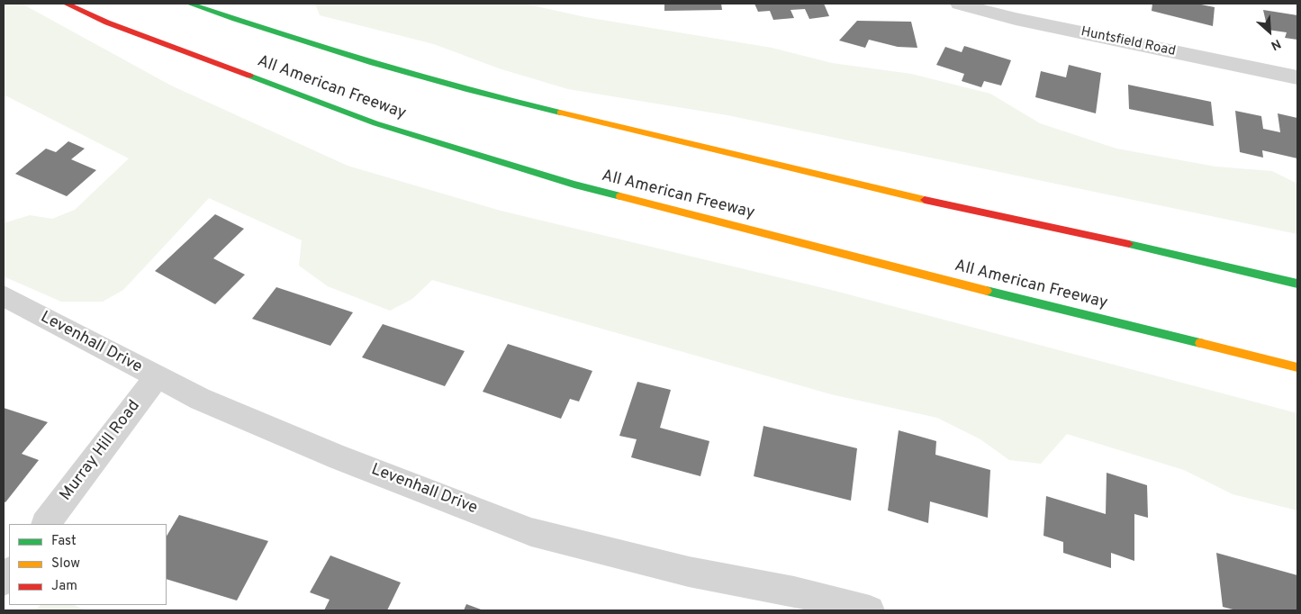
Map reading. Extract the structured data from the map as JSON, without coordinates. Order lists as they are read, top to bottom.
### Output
{
  "streets": {
    "highway": ["All American Freeway"],
    "street": ["Huntsfield Road", "Levenhall Drive", "Murray Hill Road"]
  },
  "crossings": [
    ["Levenhall Drive", "Murray Hill Road"]
  ],
  "legend": ["Fast", "Slow", "Jam"],
  "north": "bottom right"
}
